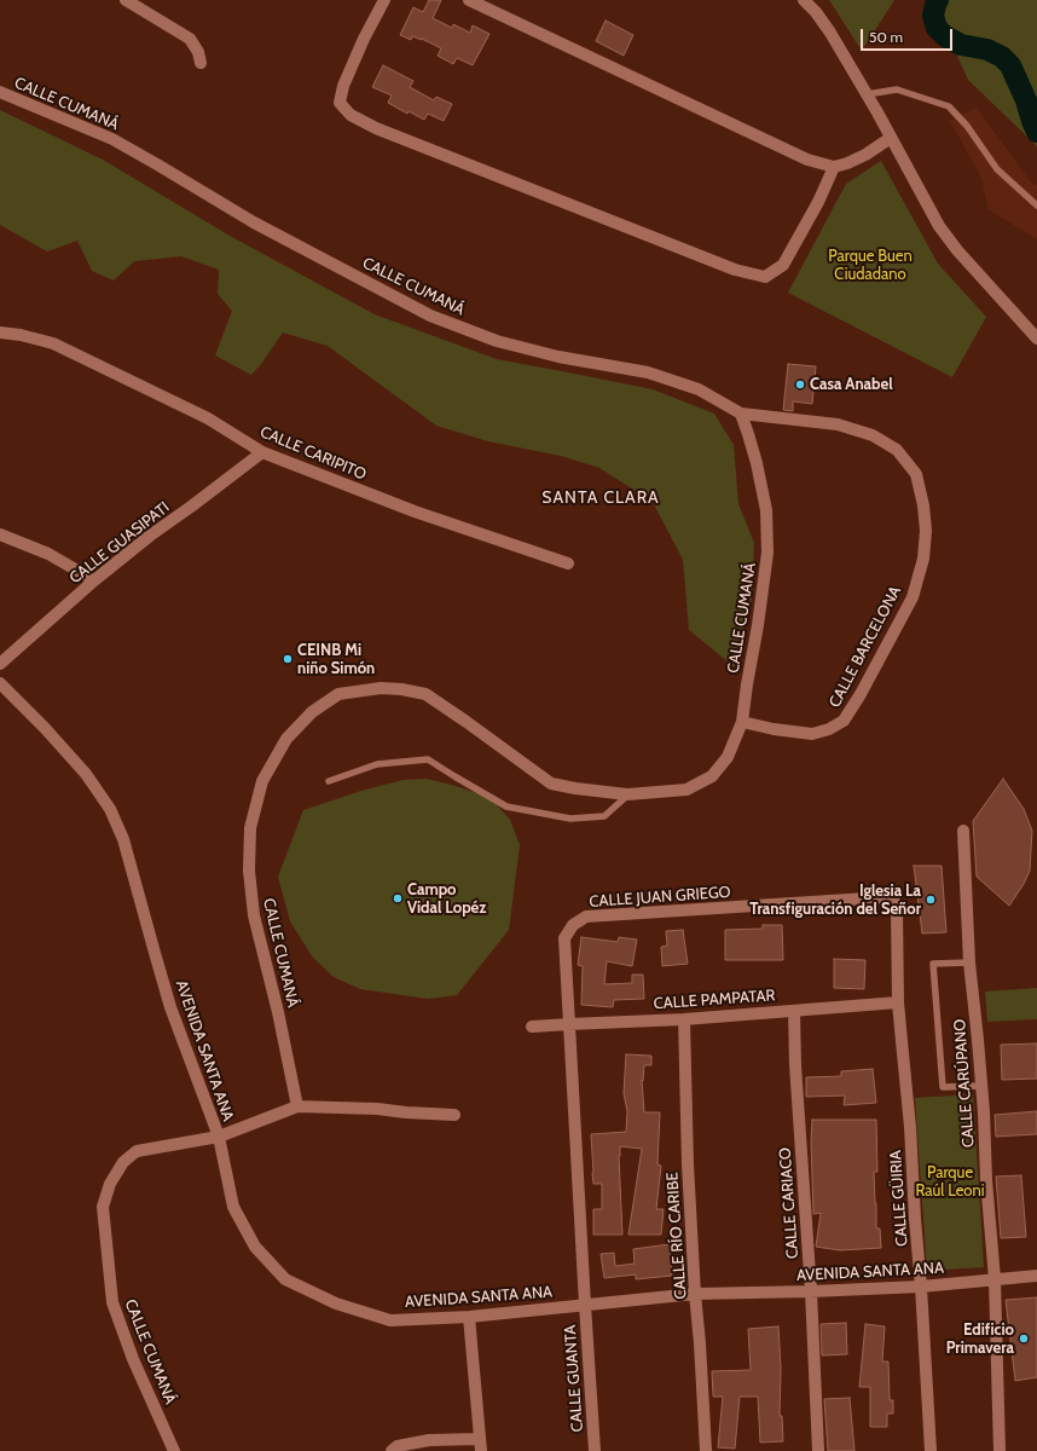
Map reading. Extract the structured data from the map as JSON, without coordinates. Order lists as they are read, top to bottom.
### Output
{
  "streets": {
    "street": [
      "CALLE CUMANÁ",
      "CALLE CARIPITO",
      "CALLE GUASIPATI",
      "CALLE BARCELONA",
      "CALLE JUAN GRIEGO",
      "CALLE PAMPATAR",
      "AVENIDA SANTA ANA",
      "CALLE CARÚPANO",
      "CALLE GÜIRIA",
      "CALLE CARIACO",
      "CALLE RÍO CARIBE",
      "CALLE GUANTA"
    ]
  },
  "crossings": [
    ["CALLE CUMANÁ", "CALLE BARCELONA"],
    ["CALLE CUMANÁ", "AVENIDA SANTA ANA"],
    ["CALLE CARIPITO", "CALLE GUASIPATI"],
    ["CALLE JUAN GRIEGO", "CALLE PAMPATAR"],
    ["CALLE JUAN GRIEGO", "CALLE GÜIRIA"],
    ["CALLE JUAN GRIEGO", "CALLE GUANTA"],
    ["CALLE PAMPATAR", "CALLE GÜIRIA"],
    ["CALLE PAMPATAR", "CALLE CARIACO"],
    ["CALLE PAMPATAR", "CALLE RÍO CARIBE"],
    ["CALLE PAMPATAR", "CALLE GUANTA"],
    ["AVENIDA SANTA ANA", "CALLE CARÚPANO"],
    ["AVENIDA SANTA ANA", "CALLE GÜIRIA"],
    ["AVENIDA SANTA ANA", "CALLE CARIACO"],
    ["AVENIDA SANTA ANA", "CALLE RÍO CARIBE"],
    ["AVENIDA SANTA ANA", "CALLE GUANTA"]
  ],
  "districts": ["SANTA CLARA"],
  "parks": ["Parque Buen Ciudadano", "Parque Raúl Leoni"],
  "places": [
    "Casa Anabel",
    "CEINB Mi niño Simón",
    "Campo Vidal Lopéz",
    "Iglesia La Transfiguración del Señor",
    "Edificio Primavera"
  ],
  "scale_bar": "50 m"
}
